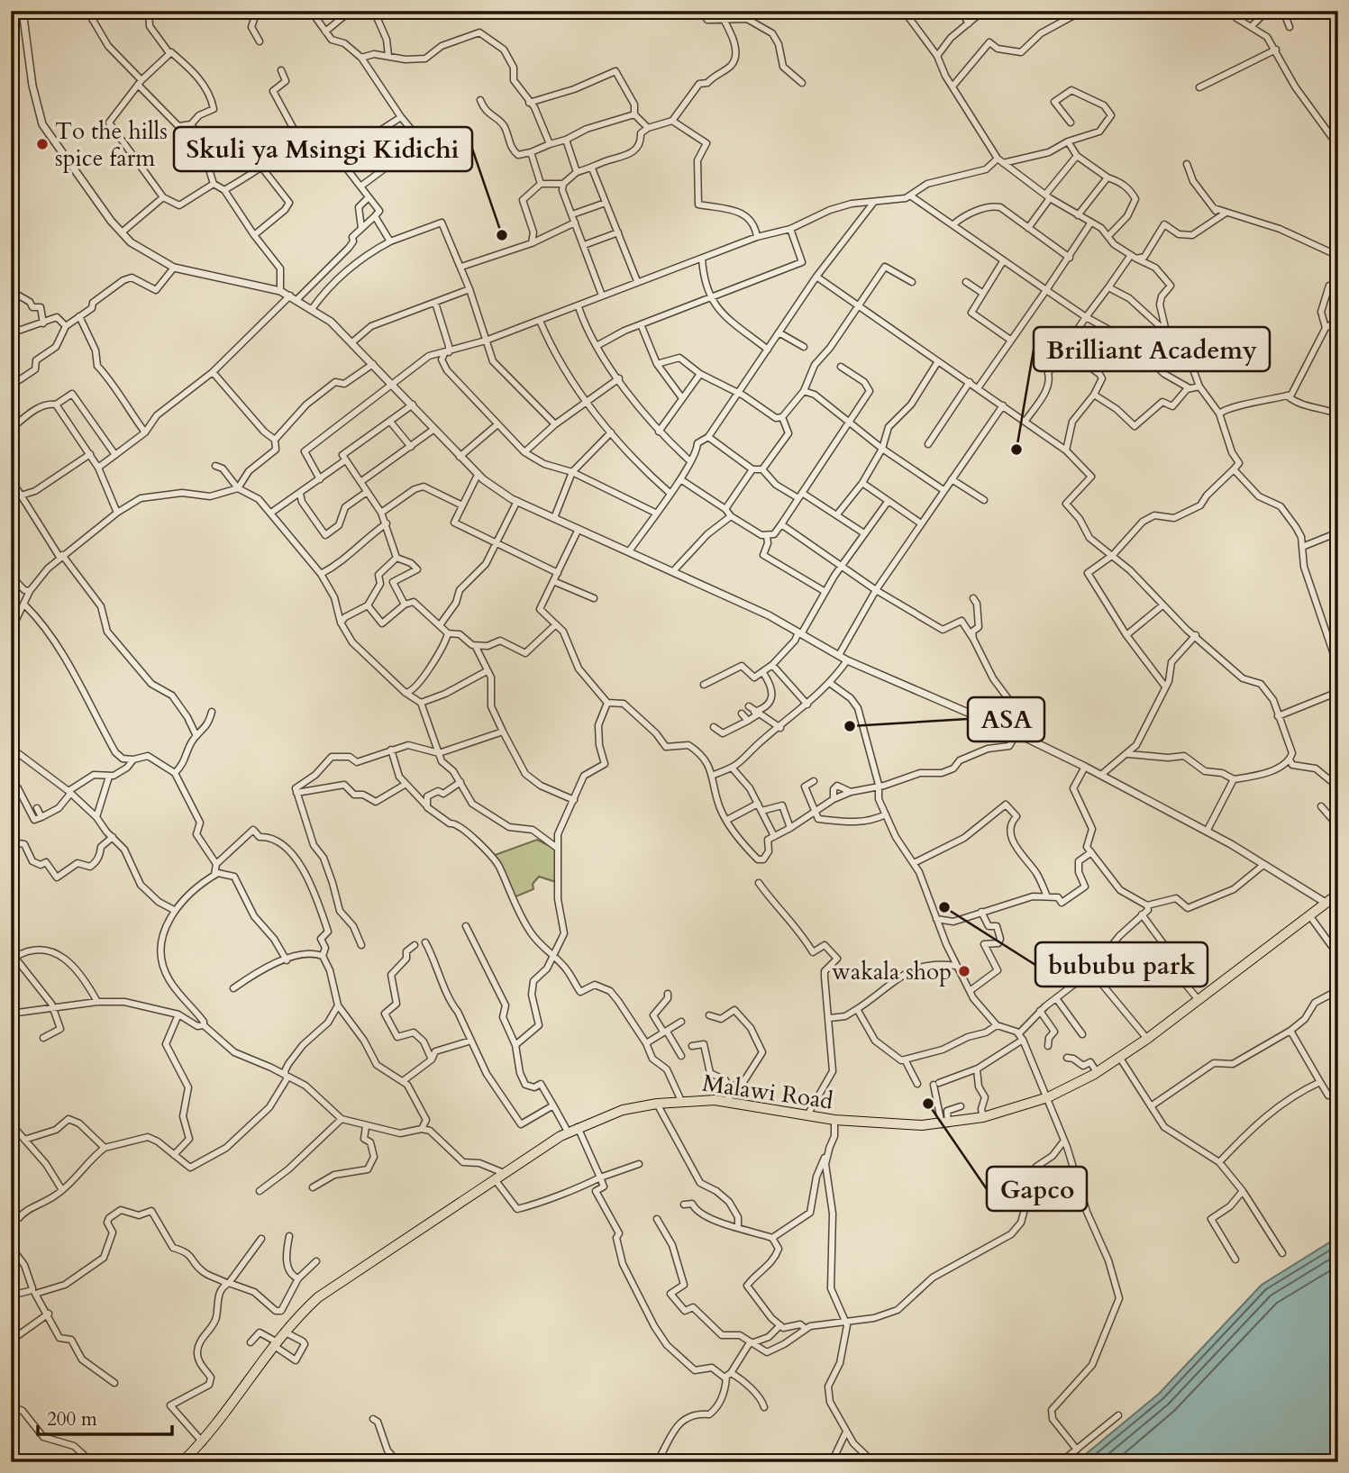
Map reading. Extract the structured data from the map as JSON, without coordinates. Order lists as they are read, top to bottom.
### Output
{
  "streets": {
    "main road": ["Malawi Road"]
  },
  "places": [
    "To the hills spice farm",
    "Skuli ya Msingi Kidichi",
    "Brilliant Academy",
    "ASA",
    "bububu park",
    "wakala shop",
    "Gapco"
  ],
  "scale_bar": "200 m"
}
